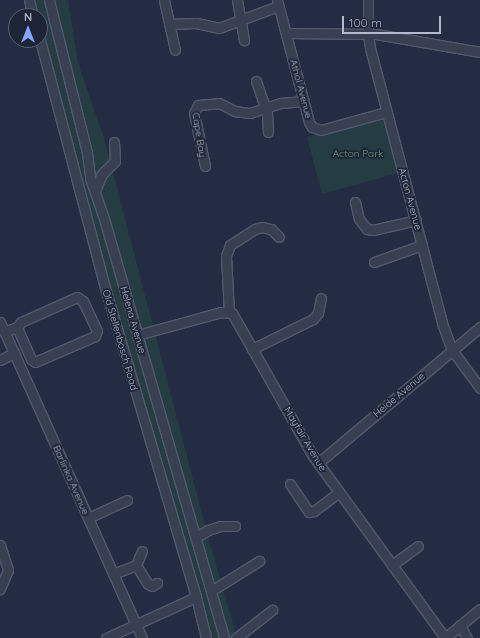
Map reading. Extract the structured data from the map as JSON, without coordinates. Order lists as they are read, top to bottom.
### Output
{
  "streets": {
    "street": [
      "Athol Avenue",
      "Cape Bay",
      "Acton Avenue",
      "Helena Avenue",
      "Old Stellenbosch Road",
      "Heide Avenue",
      "Mayfair Avenue",
      "Barlinka Avenue"
    ]
  },
  "crossings": [
    ["Athol Avenue", "Cape Bay"],
    ["Athol Avenue", "Acton Avenue"],
    ["Acton Avenue", "Heide Avenue"],
    ["Heide Avenue", "Mayfair Avenue"]
  ],
  "parks": ["Acton Park"],
  "scale_bar": "100 m",
  "north": "top"
}
